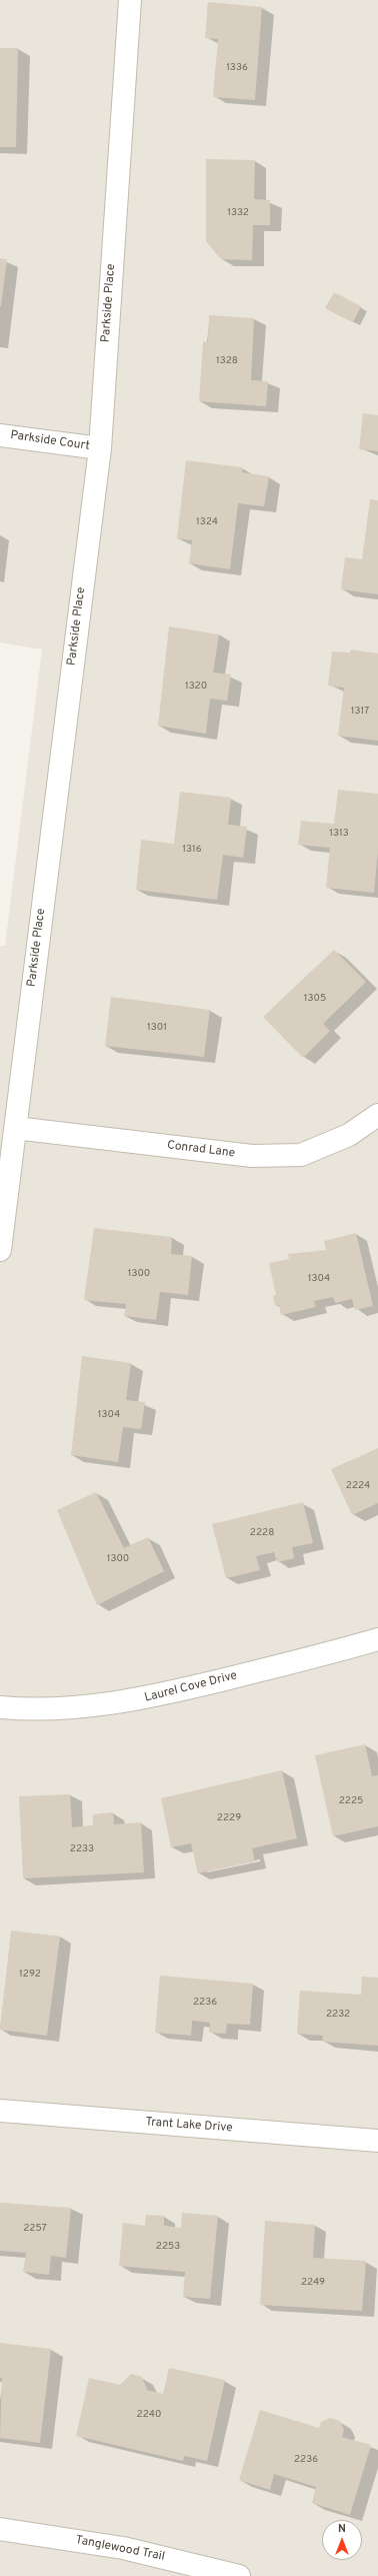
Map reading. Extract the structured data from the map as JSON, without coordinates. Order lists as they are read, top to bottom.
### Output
{
  "streets": {
    "street": [
      "Parkside Place",
      "Parkside Court",
      "Conrad Lane",
      "Laurel Cove Drive",
      "Trant Lake Drive",
      "Tanglewood Trail"
    ]
  },
  "crossings": [
    ["Parkside Place", "Parkside Court"],
    ["Parkside Place", "Conrad Lane"]
  ],
  "house_numbers": [
    "1336",
    "1332",
    "1328",
    "1324",
    "1320",
    "1317",
    "1313",
    "1316",
    "1305",
    "1301",
    "1300",
    "1304",
    "1304",
    "2224",
    "2228",
    "1300",
    "2225",
    "2229",
    "2233",
    "1292",
    "2236",
    "2232",
    "2257",
    "2253",
    "2249",
    "2240",
    "2236"
  ],
  "north": "top"
}
